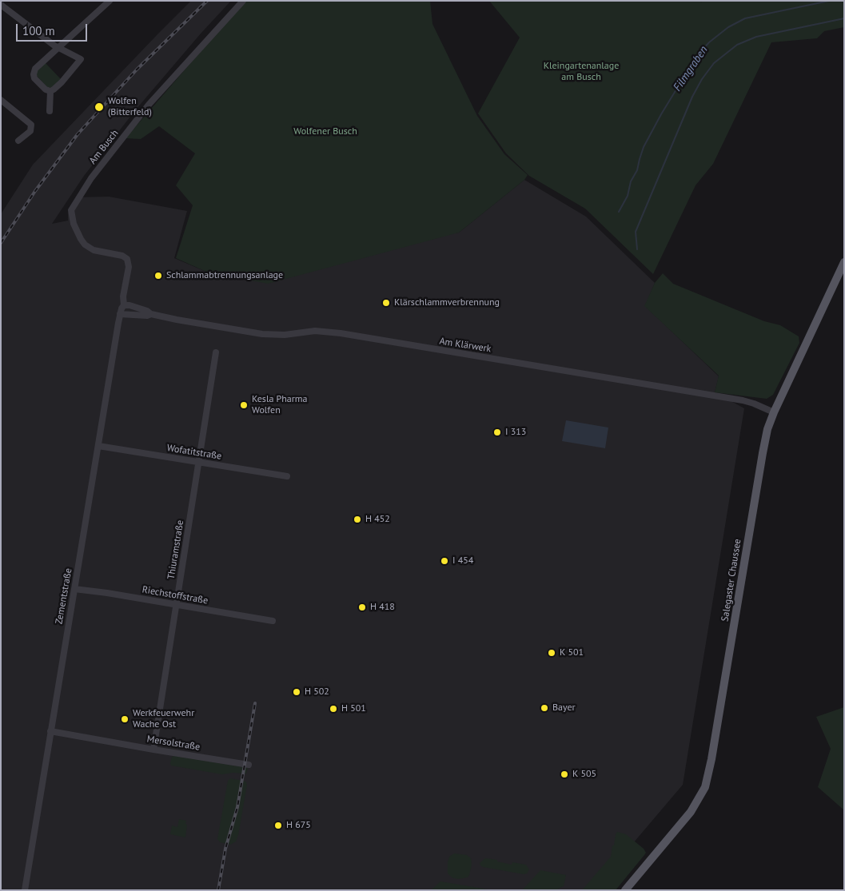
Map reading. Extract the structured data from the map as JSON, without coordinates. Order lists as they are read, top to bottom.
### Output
{
  "streets": {
    "main road": ["Salegaster Chaussee"],
    "street": [
      "Am Busch",
      "Am Klärwerk",
      "Wofatitstraße",
      "Thiuramstraße",
      "Riechstoffstraße",
      "Zementstraße",
      "Mersolstraße"
    ]
  },
  "crossings": [
    ["Am Busch", "Am Klärwerk"],
    ["Am Busch", "Zementstraße"],
    ["Am Klärwerk", "Salegaster Chaussee"],
    ["Am Klärwerk", "Zementstraße"],
    ["Wofatitstraße", "Thiuramstraße"],
    ["Wofatitstraße", "Zementstraße"],
    ["Thiuramstraße", "Riechstoffstraße"],
    ["Thiuramstraße", "Mersolstraße"],
    ["Riechstoffstraße", "Zementstraße"],
    ["Zementstraße", "Mersolstraße"]
  ],
  "water": ["Filmgraben"],
  "parks": ["Kleingartenanlage am Busch", "Wolfener Busch"],
  "places": [
    "Wolfen (Bitterfeld)",
    "Schlammabtrennungsanlage",
    "Klärschlammverbrennung",
    "Kesla Pharma Wolfen",
    "I 313",
    "H 452",
    "I 454",
    "H 418",
    "K 501",
    "H 502",
    "Bayer",
    "H 501",
    "Werkfeuerwehr Wache Ost",
    "K 505",
    "H 675"
  ],
  "scale_bar": "100 m"
}
